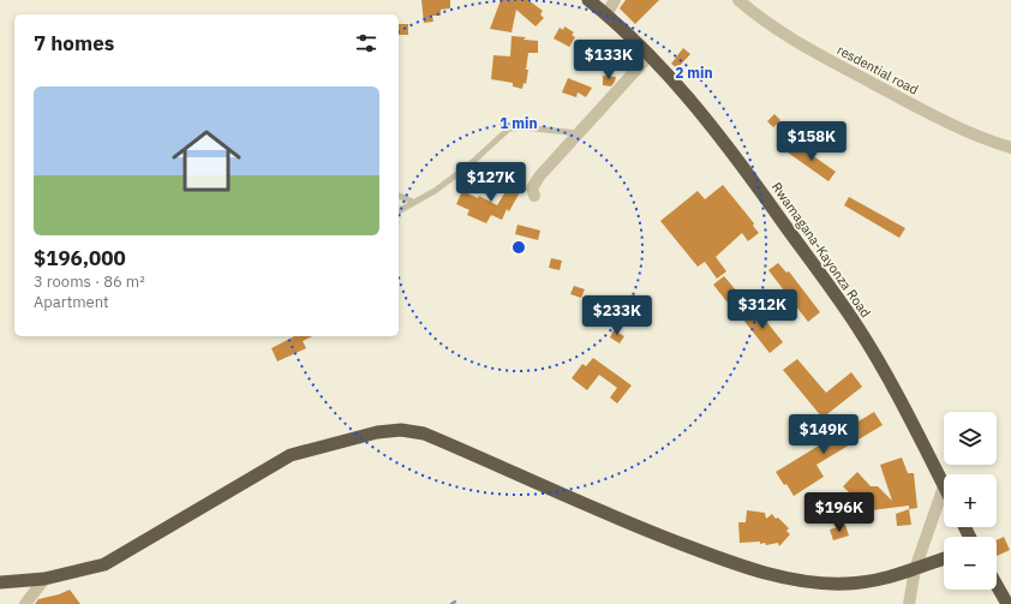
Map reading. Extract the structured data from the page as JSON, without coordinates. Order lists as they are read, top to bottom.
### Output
{
  "streets": {
    "highway": ["Rwamagana-Kayonza Road"],
    "street": ["resdential road"]
  },
  "page": {
    "heading": "7 homes",
    "price": [
      "$133K",
      "$158K",
      "$127K",
      "$312K",
      "$233K",
      "$149K",
      "$196K"
    ],
    "list": [
      {
        "name": "$196,000",
        "note": "3 rooms · 86 m² · Apartment"
      }
    ],
    "map_buttons": ["+", "−"]
  },
  "rings": ["2 min", "1 min"]
}
